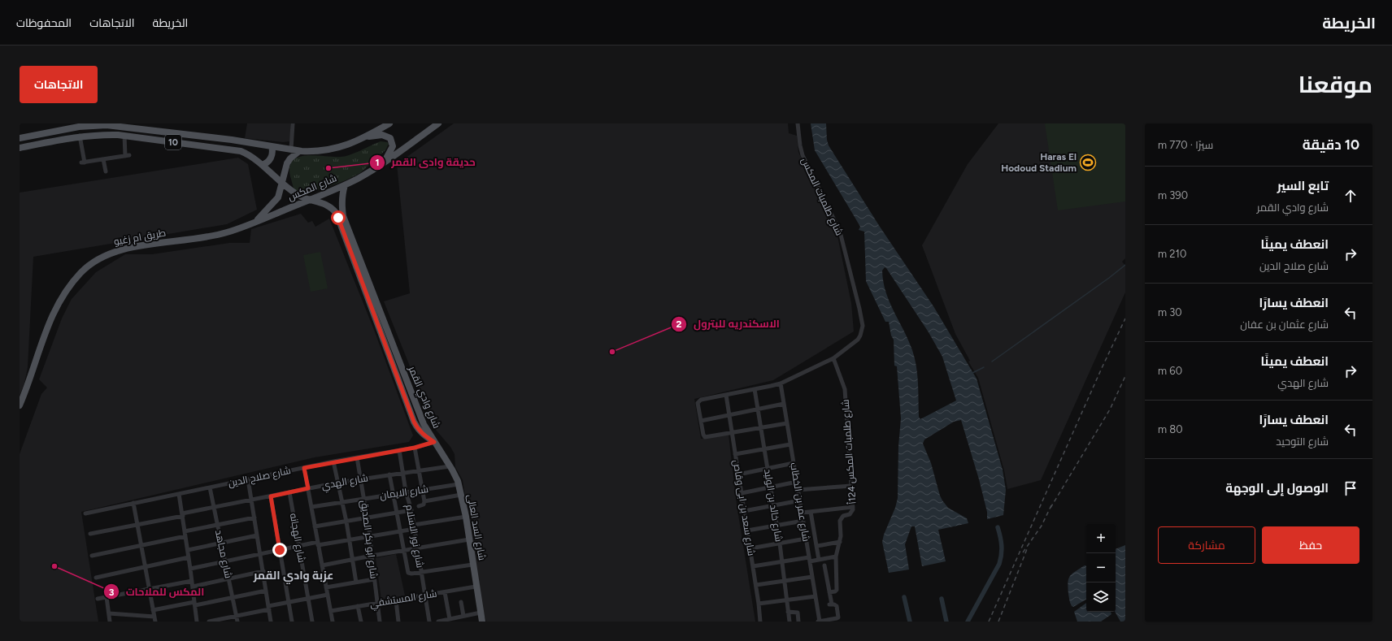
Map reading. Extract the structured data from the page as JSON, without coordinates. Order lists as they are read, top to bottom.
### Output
{
  "streets": {
    "main road": [
      "10",
      "شارع المكس",
      "طريق ام زغيو",
      "شارع وادي القمر",
      "شارع السد العالى"
    ],
    "street": [
      "شارع طلمبات المكس",
      "شارع طلمبات المكس 124أ",
      "شارع صلاح الدين",
      "شارع الهدي",
      "شارع الايمان",
      "شارع عمر بن الخطاب",
      "شارع خالد بن الوليد",
      "شارع سعد بن ابى وقاص",
      "شارع نور الاسلام",
      "شارع الهجانه",
      "شارع ابو بكر الصديق",
      "شارع مجاهد",
      "شارع المستشفي"
    ]
  },
  "crossings": [
    ["10", "شارع المكس"],
    ["10", "شارع وادي القمر"],
    ["شارع المكس", "طريق ام زغيو"],
    ["شارع المكس", "شارع وادي القمر"],
    ["شارع طلمبات المكس", "شارع طلمبات المكس 124أ"],
    ["شارع وادي القمر", "شارع صلاح الدين"],
    ["شارع وادي القمر", "شارع السد العالى"],
    ["شارع صلاح الدين", "شارع السد العالى"],
    ["شارع صلاح الدين", "شارع نور الاسلام"],
    ["شارع صلاح الدين", "شارع ابو بكر الصديق"],
    ["شارع صلاح الدين", "شارع مجاهد"],
    ["شارع الهدي", "شارع السد العالى"],
    ["شارع الهدي", "شارع نور الاسلام"],
    ["شارع الهدي", "شارع الهجانه"],
    ["شارع الهدي", "شارع ابو بكر الصديق"],
    ["شارع الهدي", "شارع مجاهد"],
    ["شارع الايمان", "شارع السد العالى"],
    ["شارع الايمان", "شارع نور الاسلام"],
    ["شارع الايمان", "شارع ابو بكر الصديق"],
    ["شارع السد العالى", "شارع المستشفي"],
    ["شارع نور الاسلام", "شارع المستشفي"],
    ["شارع ابو بكر الصديق", "شارع المستشفي"]
  ],
  "districts": ["عزبة وادي القمر"],
  "places": {
    "sports": ["Haras El Hodoud Stadium"],
    "other": ["حديقة وادى القمر", "الاسكندريه للبترول", "المكس للملاحات"]
  },
  "page": {
    "header": "الخريطة",
    "nav": ["الخريطة", "الاتجاهات", "المحفوظات"],
    "title": "موقعنا",
    "buttons": [
      "الاتجاهات",
      ["حفظ", "مشاركة"]
    ],
    "heading": ["10 دقيقة", "سيرًا · 770 m"],
    "list": [
      ["تابع السير", "شارع وادي القمر", "390 m"],
      ["انعطف يمينًا", "شارع صلاح الدين", "210 m"],
      ["انعطف يسارًا", "شارع عثمان بن عفان", "30 m"],
      ["انعطف يمينًا", "شارع الهدي", "60 m"],
      ["انعطف يسارًا", "شارع التوحيد", "80 m"],
      "الوصول إلى الوجهة"
    ],
    "map_buttons": ["+", "−"]
  }
}
